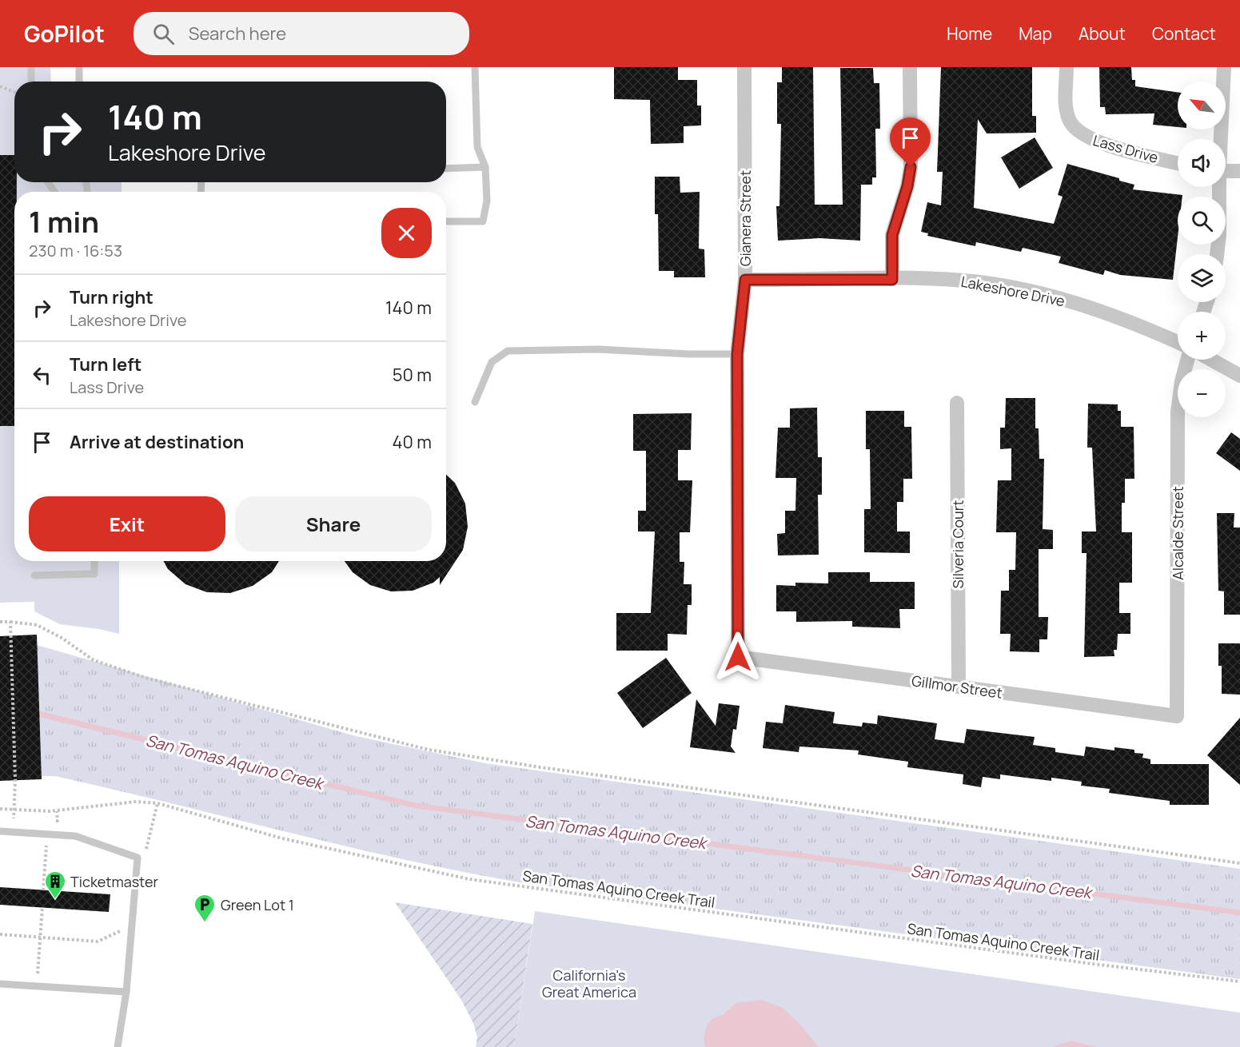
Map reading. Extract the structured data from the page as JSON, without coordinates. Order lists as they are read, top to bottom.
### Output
{
  "streets": {
    "street": [
      "Lass Drive",
      "Gianera Street",
      "Lakeshore Drive",
      "Alcalde Street",
      "Silveria Court",
      "Gillmor Street"
    ],
    "path": ["San Tomas Aquino Creek Trail"]
  },
  "crossings": [
    ["Gianera Street", "Lakeshore Drive"],
    ["Gianera Street", "Gillmor Street"],
    ["Alcalde Street", "Gillmor Street"],
    ["Silveria Court", "Gillmor Street"]
  ],
  "water": ["San Tomas Aquino Creek"],
  "parks": ["California's Great America"],
  "places": {
    "building": ["Ticketmaster"],
    "parking": ["Green Lot 1"]
  },
  "north": "top left",
  "page": {
    "header": "GoPilot",
    "search": "Search here",
    "nav": [
      "Home",
      "Map",
      "About",
      "Contact"
    ],
    "map_buttons": ["+", "−"],
    "turn": ["140 m", "Lakeshore Drive"],
    "heading": ["1 min", "230 m · 16:53"],
    "list": [
      {
        "name": "Turn right",
        "note": "Lakeshore Drive",
        "value": "140 m"
      },
      {
        "name": "Turn left",
        "note": "Lass Drive",
        "value": "50 m"
      },
      {
        "name": "Arrive at destination",
        "value": "40 m"
      }
    ],
    "buttons": ["Exit", "Share"]
  }
}
